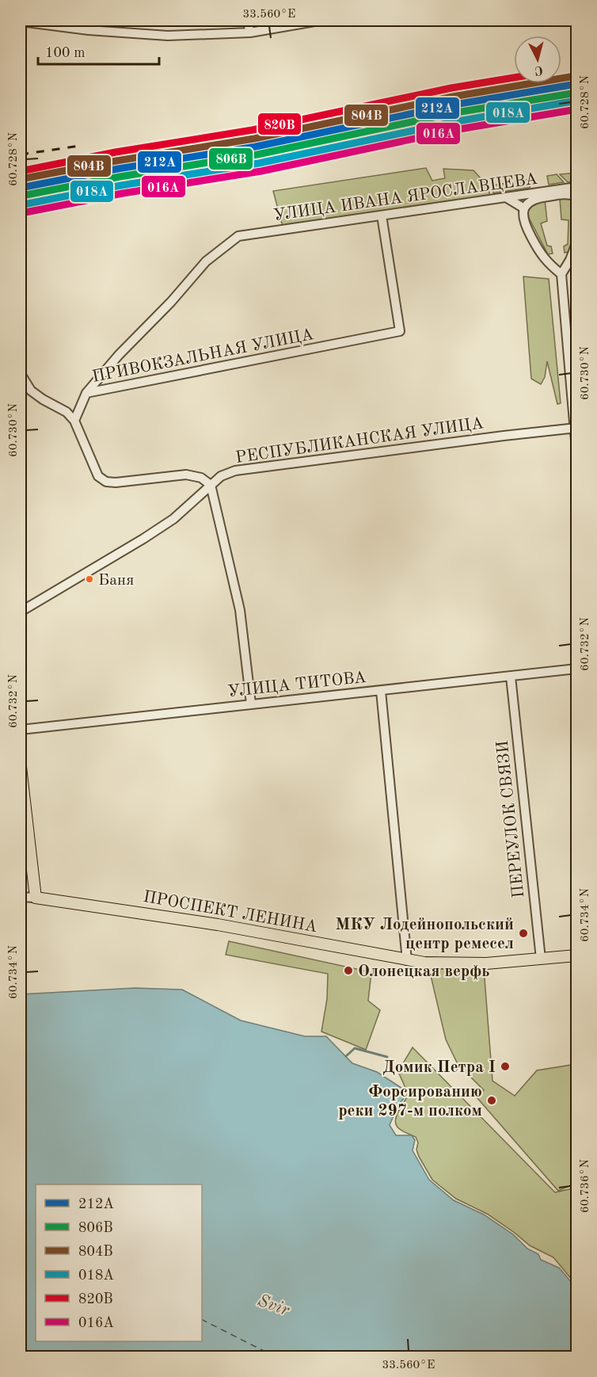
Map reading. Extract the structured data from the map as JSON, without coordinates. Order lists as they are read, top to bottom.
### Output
{
  "streets": {
    "main road": ["ПРОСПЕКТ ЛЕНИНА"],
    "street": [
      "УЛИЦА ИВАНА ЯРОСЛАВЦЕВА",
      "ПРИВОКЗАЛЬНАЯ УЛИЦА",
      "РЕСПУБЛИКАНСКАЯ УЛИЦА",
      "УЛИЦА ТИТОВА",
      "ПЕРЕУЛОК СВЯЗИ"
    ]
  },
  "crossings": [
    ["УЛИЦА ИВАНА ЯРОСЛАВЦЕВА", "ПРИВОКЗАЛЬНАЯ УЛИЦА"],
    ["УЛИЦА ТИТОВА", "ПЕРЕУЛОК СВЯЗИ"],
    ["ПЕРЕУЛОК СВЯЗИ", "ПРОСПЕКТ ЛЕНИНА"]
  ],
  "water": ["Svir"],
  "places": [
    "Баня",
    "МКУ Лодейнопольский центр ремесел",
    "Олонецкая верфь",
    "Домик Петра I",
    "Форсированию реки 297-м полком"
  ],
  "lines": [
    "transit line 804В",
    "transit line 820В",
    "transit line 212А",
    "transit line 806В",
    "transit line 018А",
    "transit line 016А"
  ],
  "legend": [
    "212А",
    "806В",
    "804В",
    "018А",
    "820В",
    "016А"
  ],
  "scale_bar": "100 m",
  "north": "bottom",
  "coordinates": [
    "33.560°E",
    "60.728°N",
    "60.730°N",
    "60.732°N",
    "60.734°N",
    "60.736°N"
  ]
}
